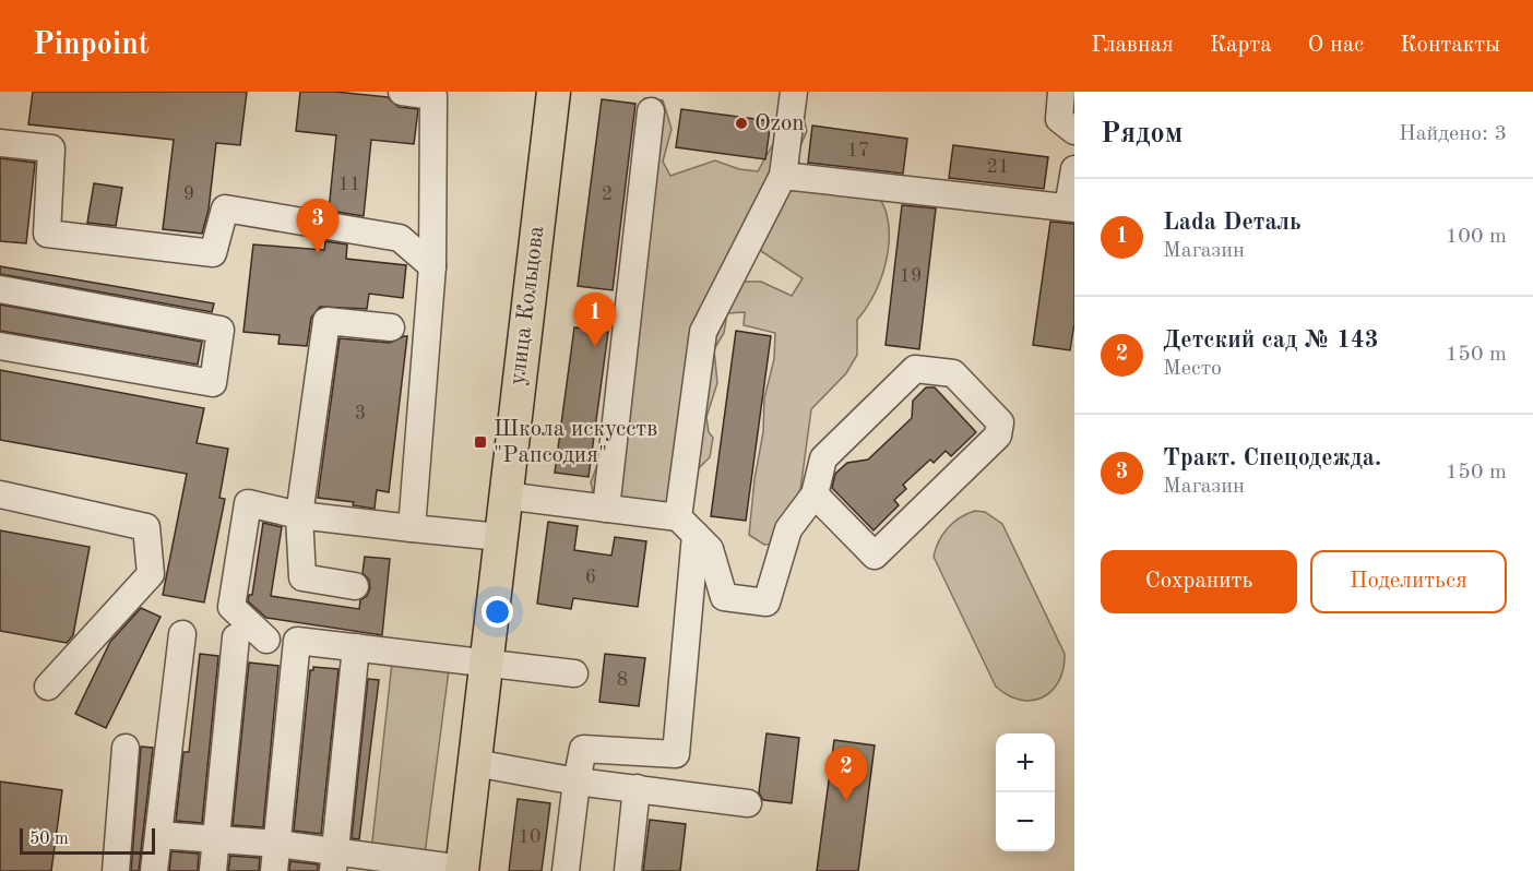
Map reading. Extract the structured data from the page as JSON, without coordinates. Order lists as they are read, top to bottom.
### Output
{
  "streets": {
    "main road": ["улица Кольцова"]
  },
  "places": {
    "other": ["Ozon"],
    "transit": ["Школа искусств \"Рапсодия\""]
  },
  "house_numbers": [
    "17",
    "21",
    "11",
    "9",
    "2",
    "19",
    "3",
    "6",
    "8",
    "10"
  ],
  "scale_bar": "50 m",
  "page": {
    "header": "Pinpoint",
    "nav": [
      "Главная",
      "Карта",
      "О нас",
      "Контакты"
    ],
    "heading": ["Рядом", "Найдено: 3"],
    "list": [
      {
        "mark": "1",
        "name": "Lada Dеталь",
        "note": "Магазин",
        "value": "100 m"
      },
      {
        "mark": "2",
        "name": "Детский сад № 143",
        "note": "Место",
        "value": "150 m"
      },
      {
        "mark": "3",
        "name": "Тракт. Спецодежда.",
        "note": "Магазин",
        "value": "150 m"
      }
    ],
    "pins": ["3", "1", "2"],
    "buttons": ["Сохранить", "Поделиться"],
    "map_buttons": ["+", "−"],
    "scale": "50 m"
  }
}
